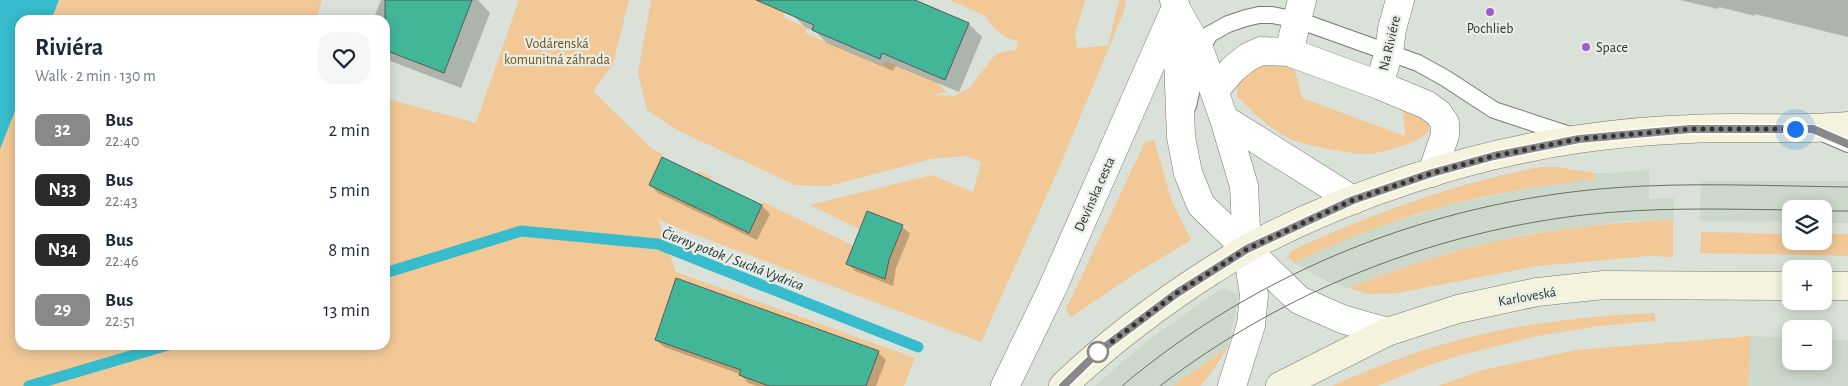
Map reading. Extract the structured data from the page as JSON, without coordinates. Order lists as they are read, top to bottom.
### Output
{
  "streets": {
    "main road": ["Karloveská"],
    "street": ["Na Riviére", "Devínska cesta"]
  },
  "water": ["Čierny potok / Suchá Vydrica"],
  "parks": ["Vodárenská komunitná záhrada"],
  "places": ["Pochlieb", "Space"],
  "lines": ["bus line 32"],
  "page": {
    "heading": ["Riviéra", "Walk · 2 min · 130 m"],
    "list": [
      {
        "mark": "32",
        "name": "Bus",
        "note": "22:40",
        "value": "2 min"
      },
      {
        "mark": "N33",
        "name": "Bus",
        "note": "22:43",
        "value": "5 min"
      },
      {
        "mark": "N34",
        "name": "Bus",
        "note": "22:46",
        "value": "8 min"
      },
      {
        "mark": "29",
        "name": "Bus",
        "note": "22:51",
        "value": "13 min"
      }
    ],
    "map_buttons": ["+", "−"]
  }
}
